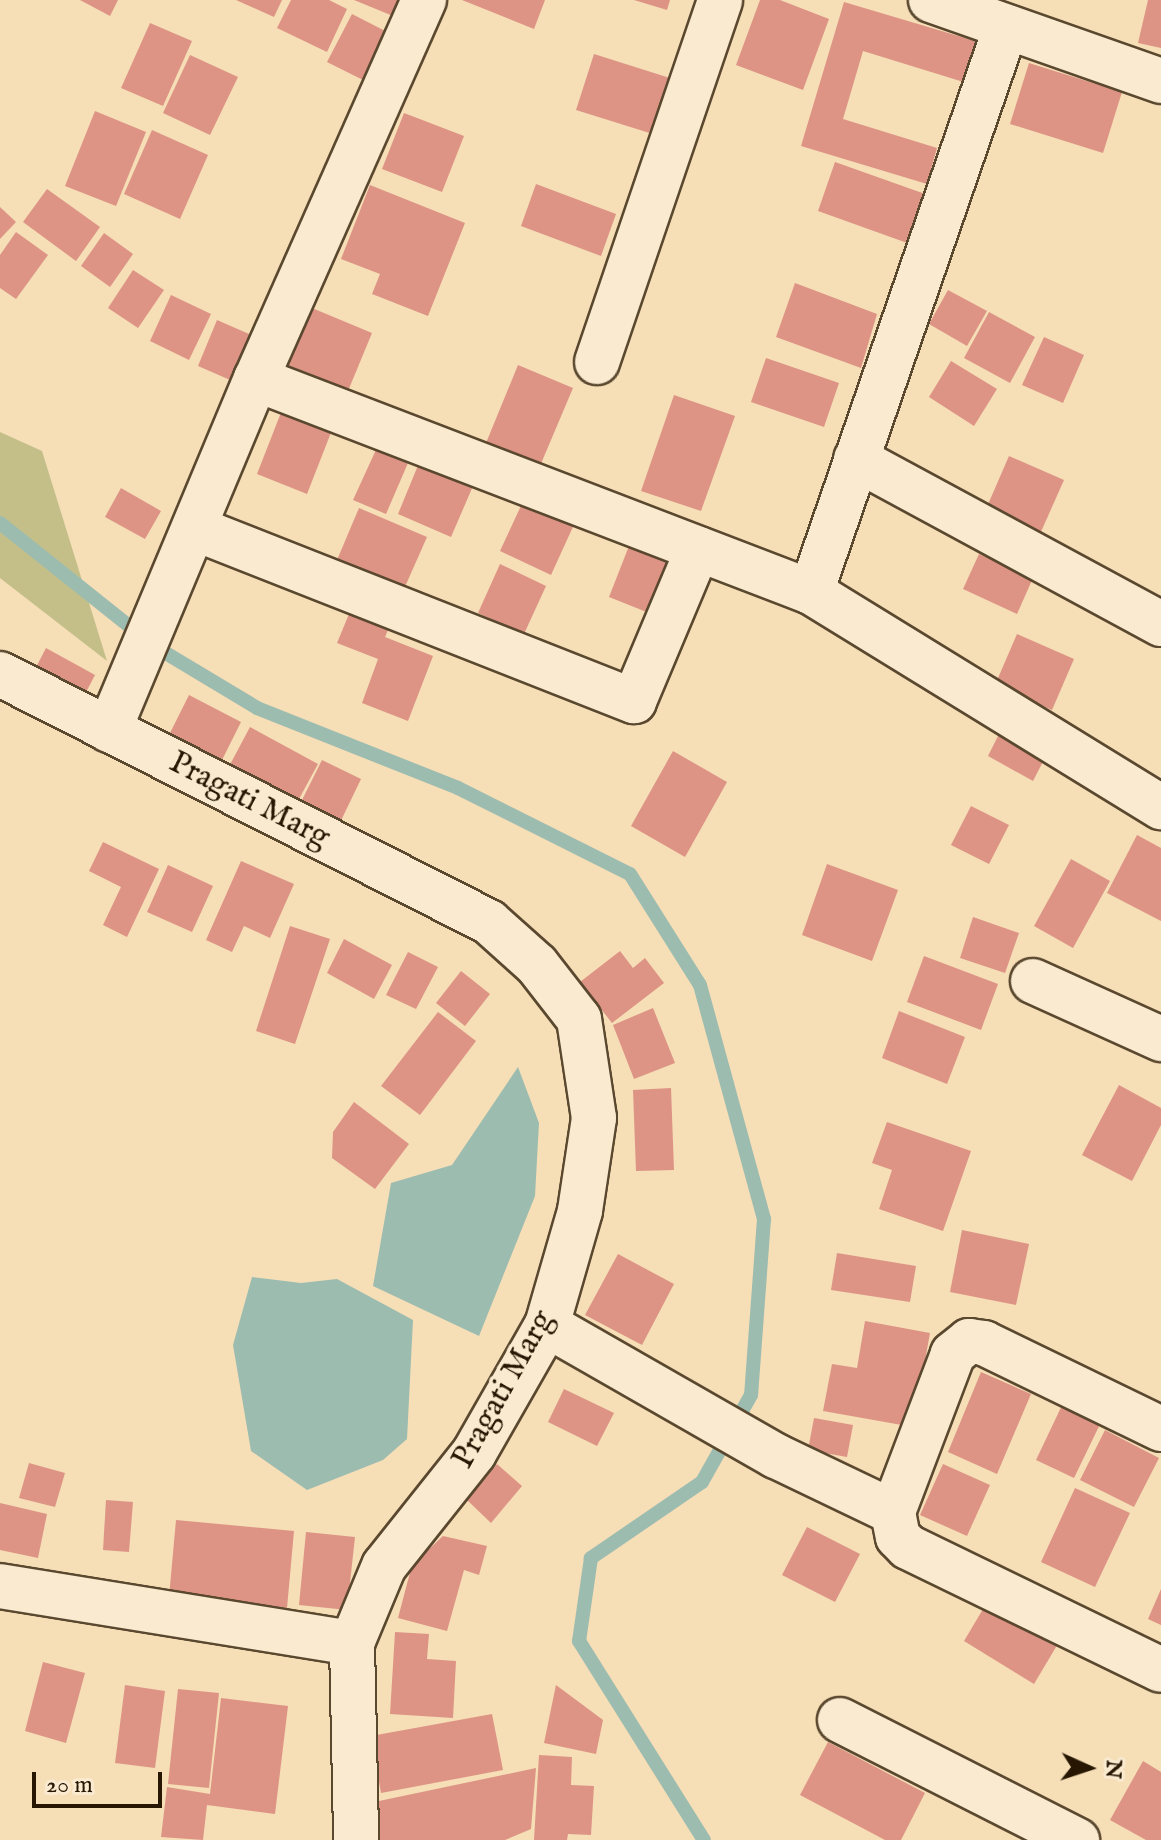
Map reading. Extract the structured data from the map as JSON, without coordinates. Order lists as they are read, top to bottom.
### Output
{
  "streets": {
    "street": ["Pragati Marg"]
  },
  "scale_bar": "20 m",
  "north": "right"
}
